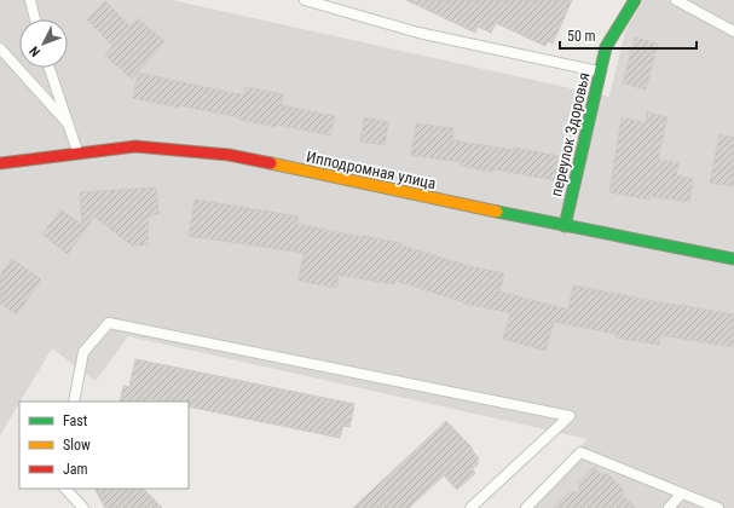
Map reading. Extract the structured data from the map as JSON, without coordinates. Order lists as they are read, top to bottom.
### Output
{
  "streets": {
    "street": ["переулок Здоровья", "Ипподромная улица"]
  },
  "crossings": [
    ["переулок Здоровья", "Ипподромная улица"]
  ],
  "legend": ["Fast", "Slow", "Jam"],
  "scale_bar": "50 m",
  "north": "bottom left"
}
